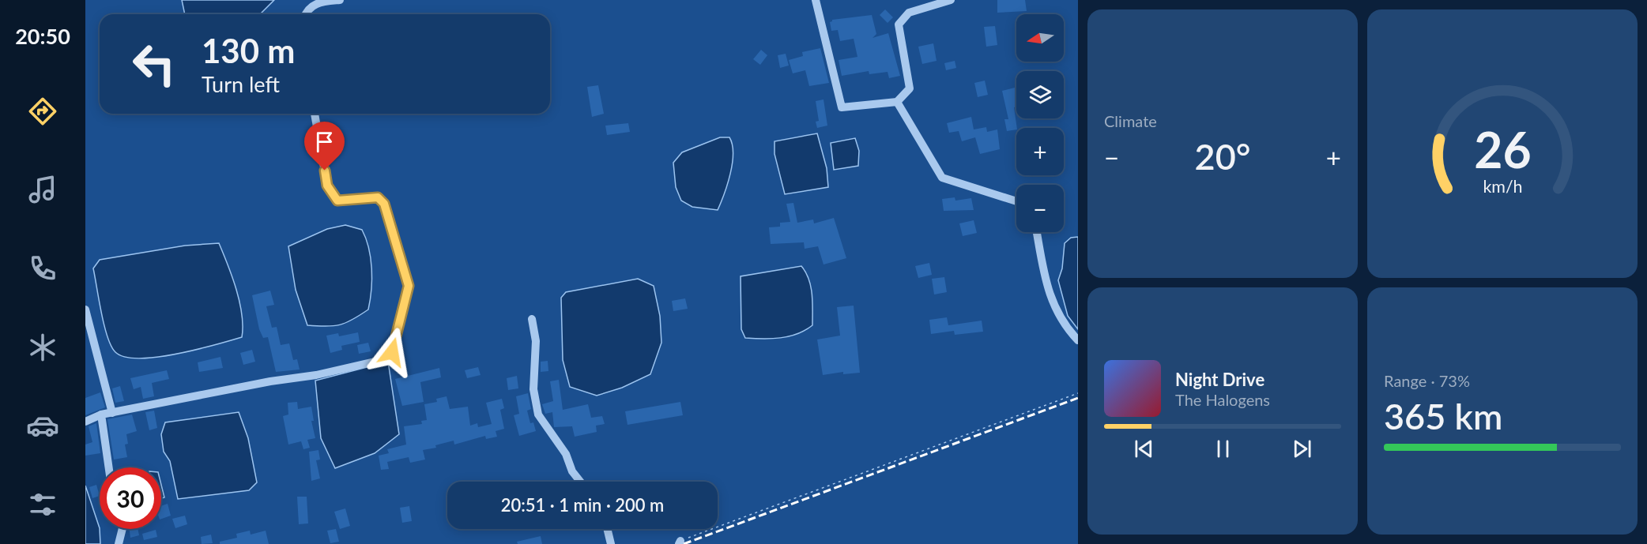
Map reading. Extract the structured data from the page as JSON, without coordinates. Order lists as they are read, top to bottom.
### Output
{
  "north": "left",
  "page": {
    "tabs": "20:50",
    "tile": [
      "Climate",
      ["Range · 73%", "365 km"]
    ],
    "map_buttons": ["+", "−"],
    "turn": ["130 m", "Turn left"],
    "heat": ["−", "20°", "+"],
    "song": ["Night Drive", "The Halogens"],
    "limit": "30",
    "trip": "20:51 · 1 min · 200 m",
    "gauge": ["26", "km/h"]
  }
}
